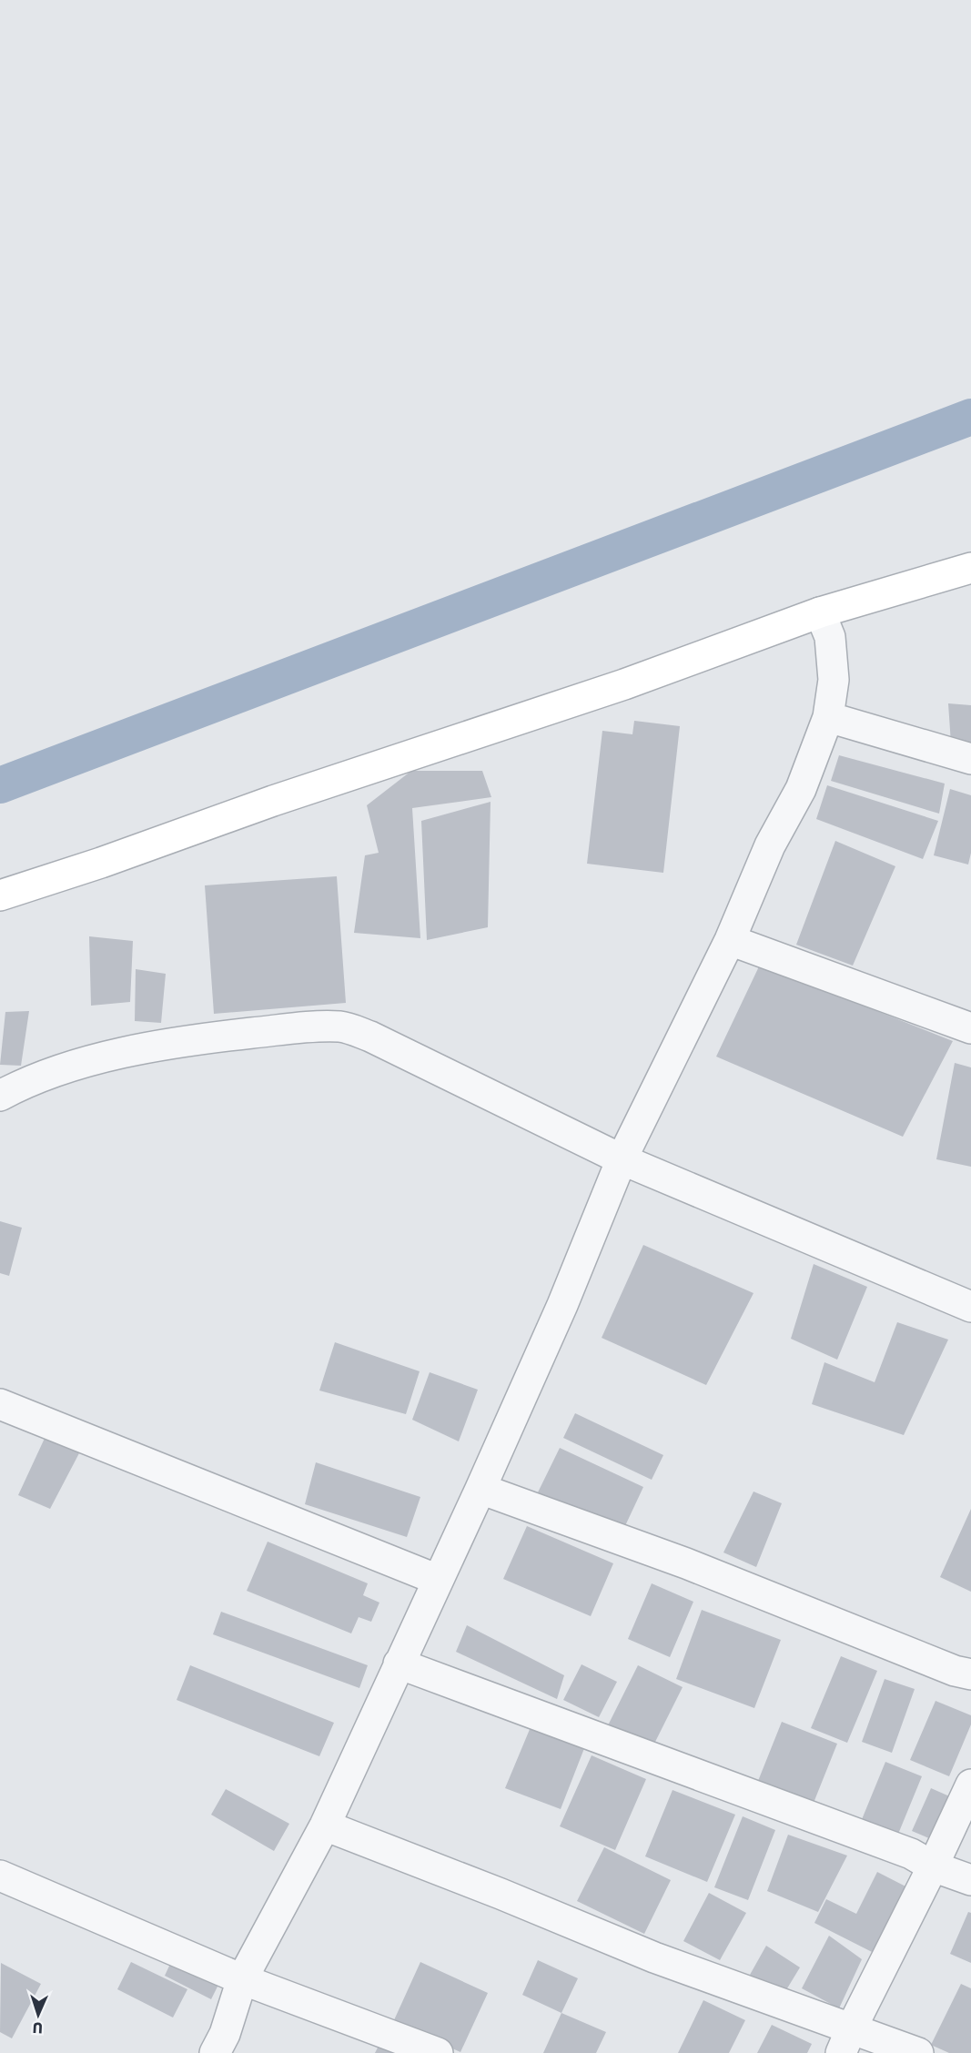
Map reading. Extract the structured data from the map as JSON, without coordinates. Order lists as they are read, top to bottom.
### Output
{
  "north": "bottom"
}
